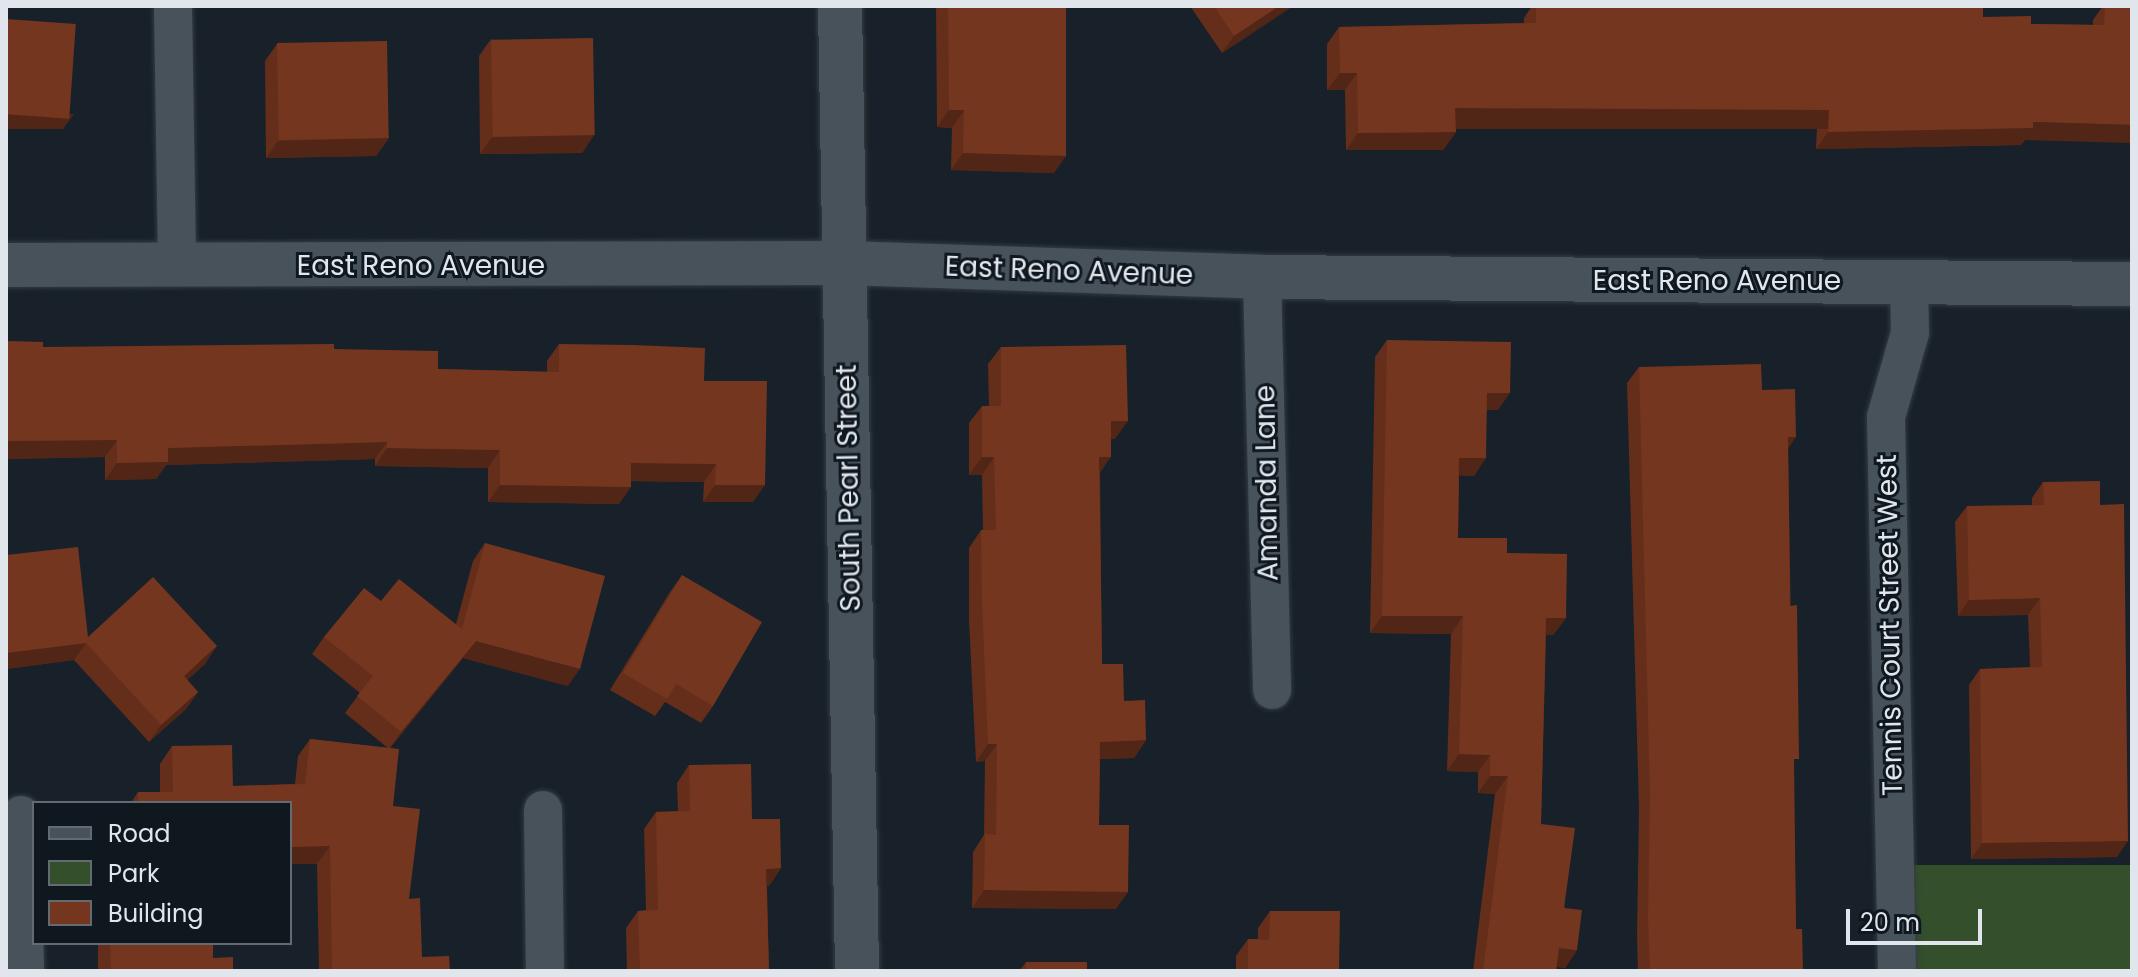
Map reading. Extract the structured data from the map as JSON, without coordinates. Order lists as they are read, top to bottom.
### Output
{
  "streets": {
    "street": [
      "East Reno Avenue",
      "Amanda Lane",
      "South Pearl Street",
      "Tennis Court Street West"
    ]
  },
  "crossings": [
    ["East Reno Avenue", "Amanda Lane"],
    ["East Reno Avenue", "South Pearl Street"],
    ["East Reno Avenue", "Tennis Court Street West"]
  ],
  "legend": ["Road", "Park", "Building"],
  "scale_bar": "20 m"
}
